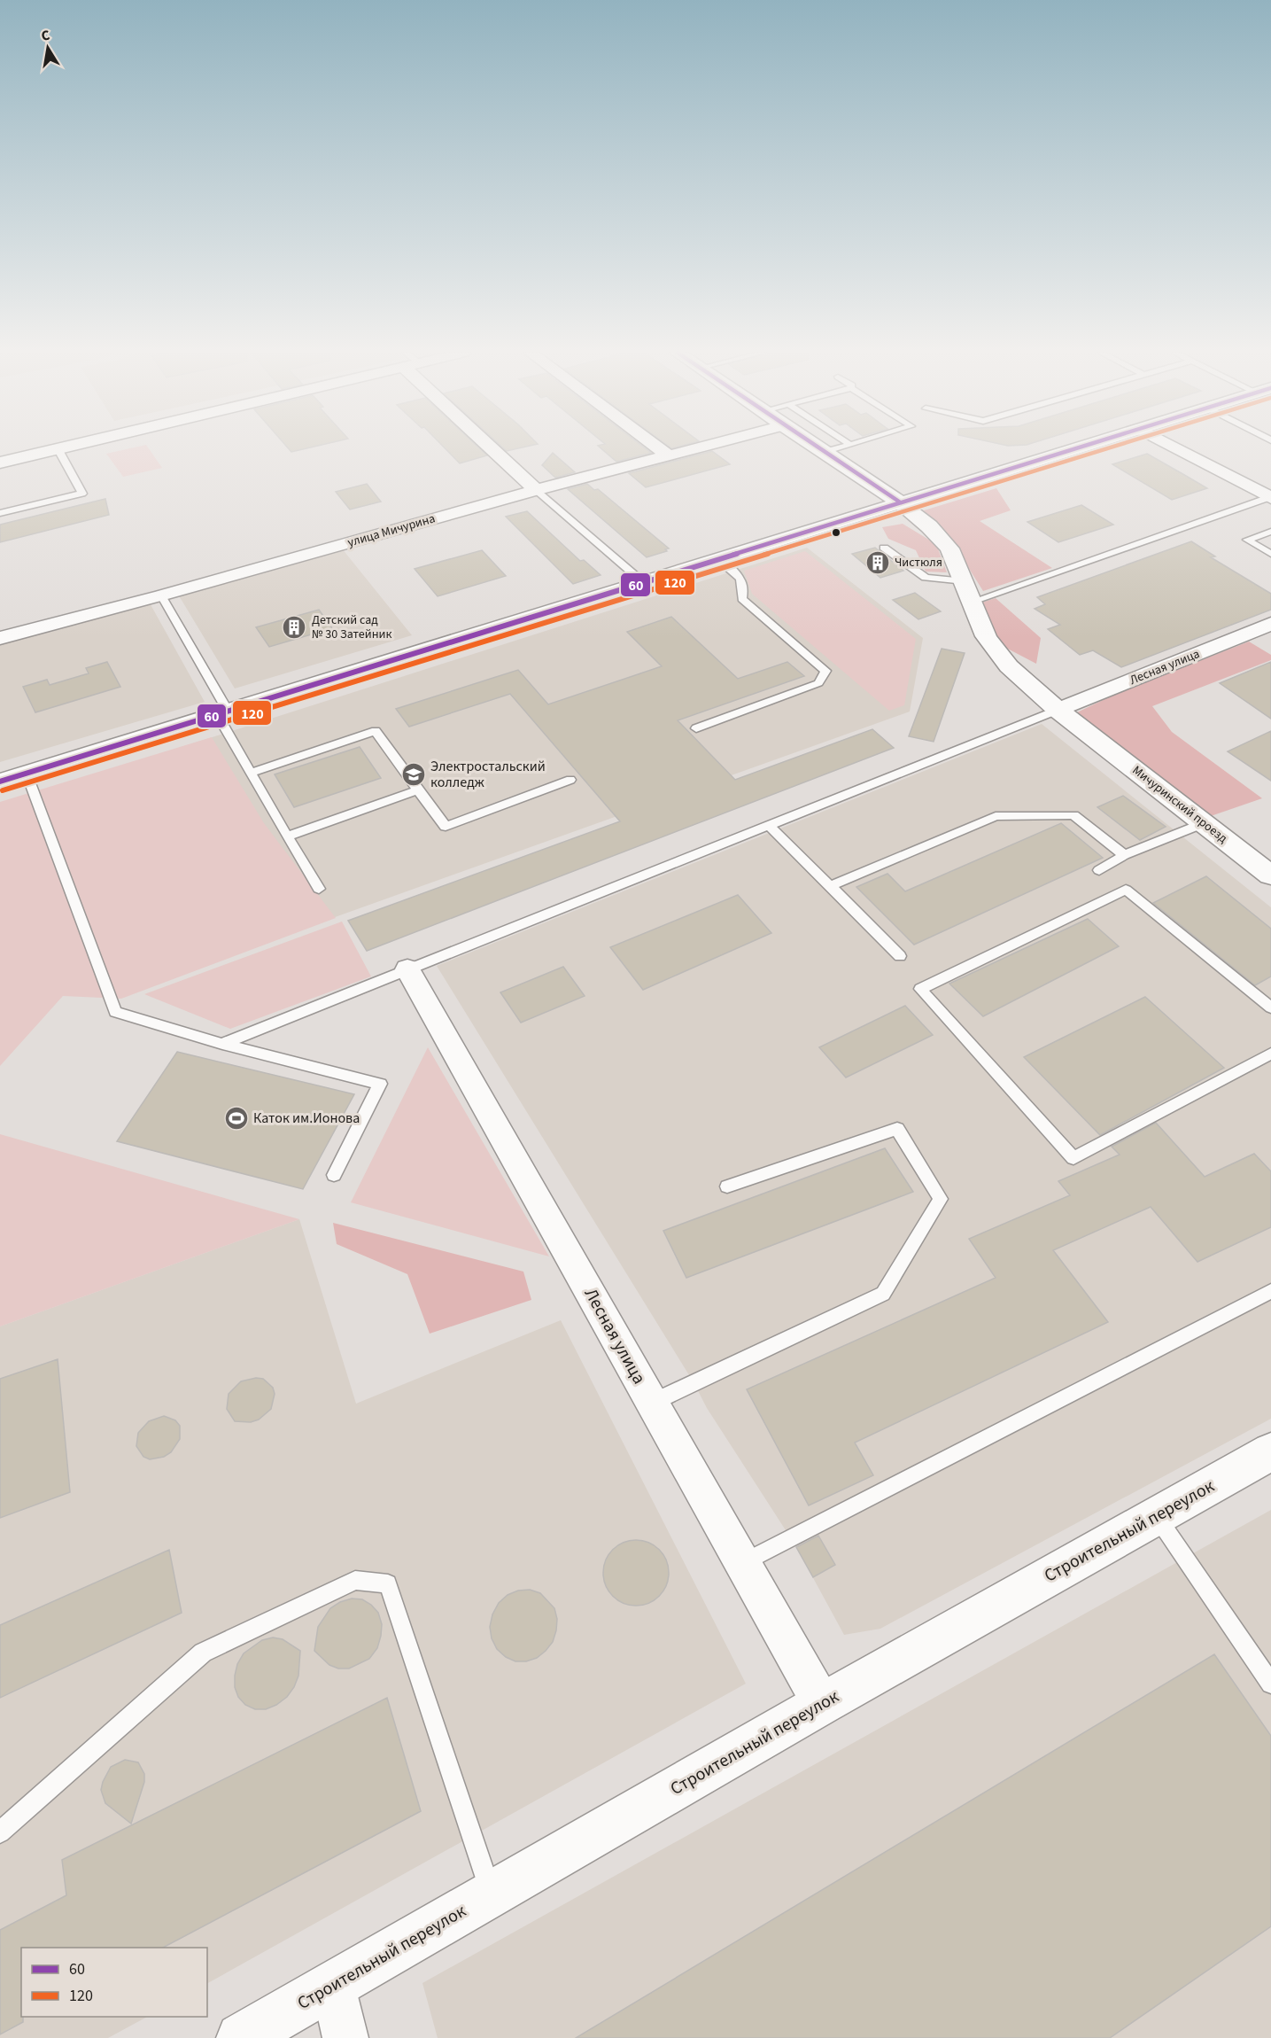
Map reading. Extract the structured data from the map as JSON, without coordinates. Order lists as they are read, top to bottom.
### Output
{
  "streets": {
    "street": [
      "улица Мичурина",
      "Лесная улица",
      "Мичуринский проезд",
      "Строительный переулок"
    ]
  },
  "crossings": [
    ["Лесная улица", "Мичуринский проезд"],
    ["Лесная улица", "Строительный переулок"]
  ],
  "places": {
    "building": ["Чистюля", "Детский сад № 30 Затейник"],
    "school or university": ["Электростальский колледж"],
    "sports": ["Каток им.Ионова"]
  },
  "lines": ["transit line 60", "transit line 120"],
  "legend": ["60", "120"],
  "north": "top"
}
